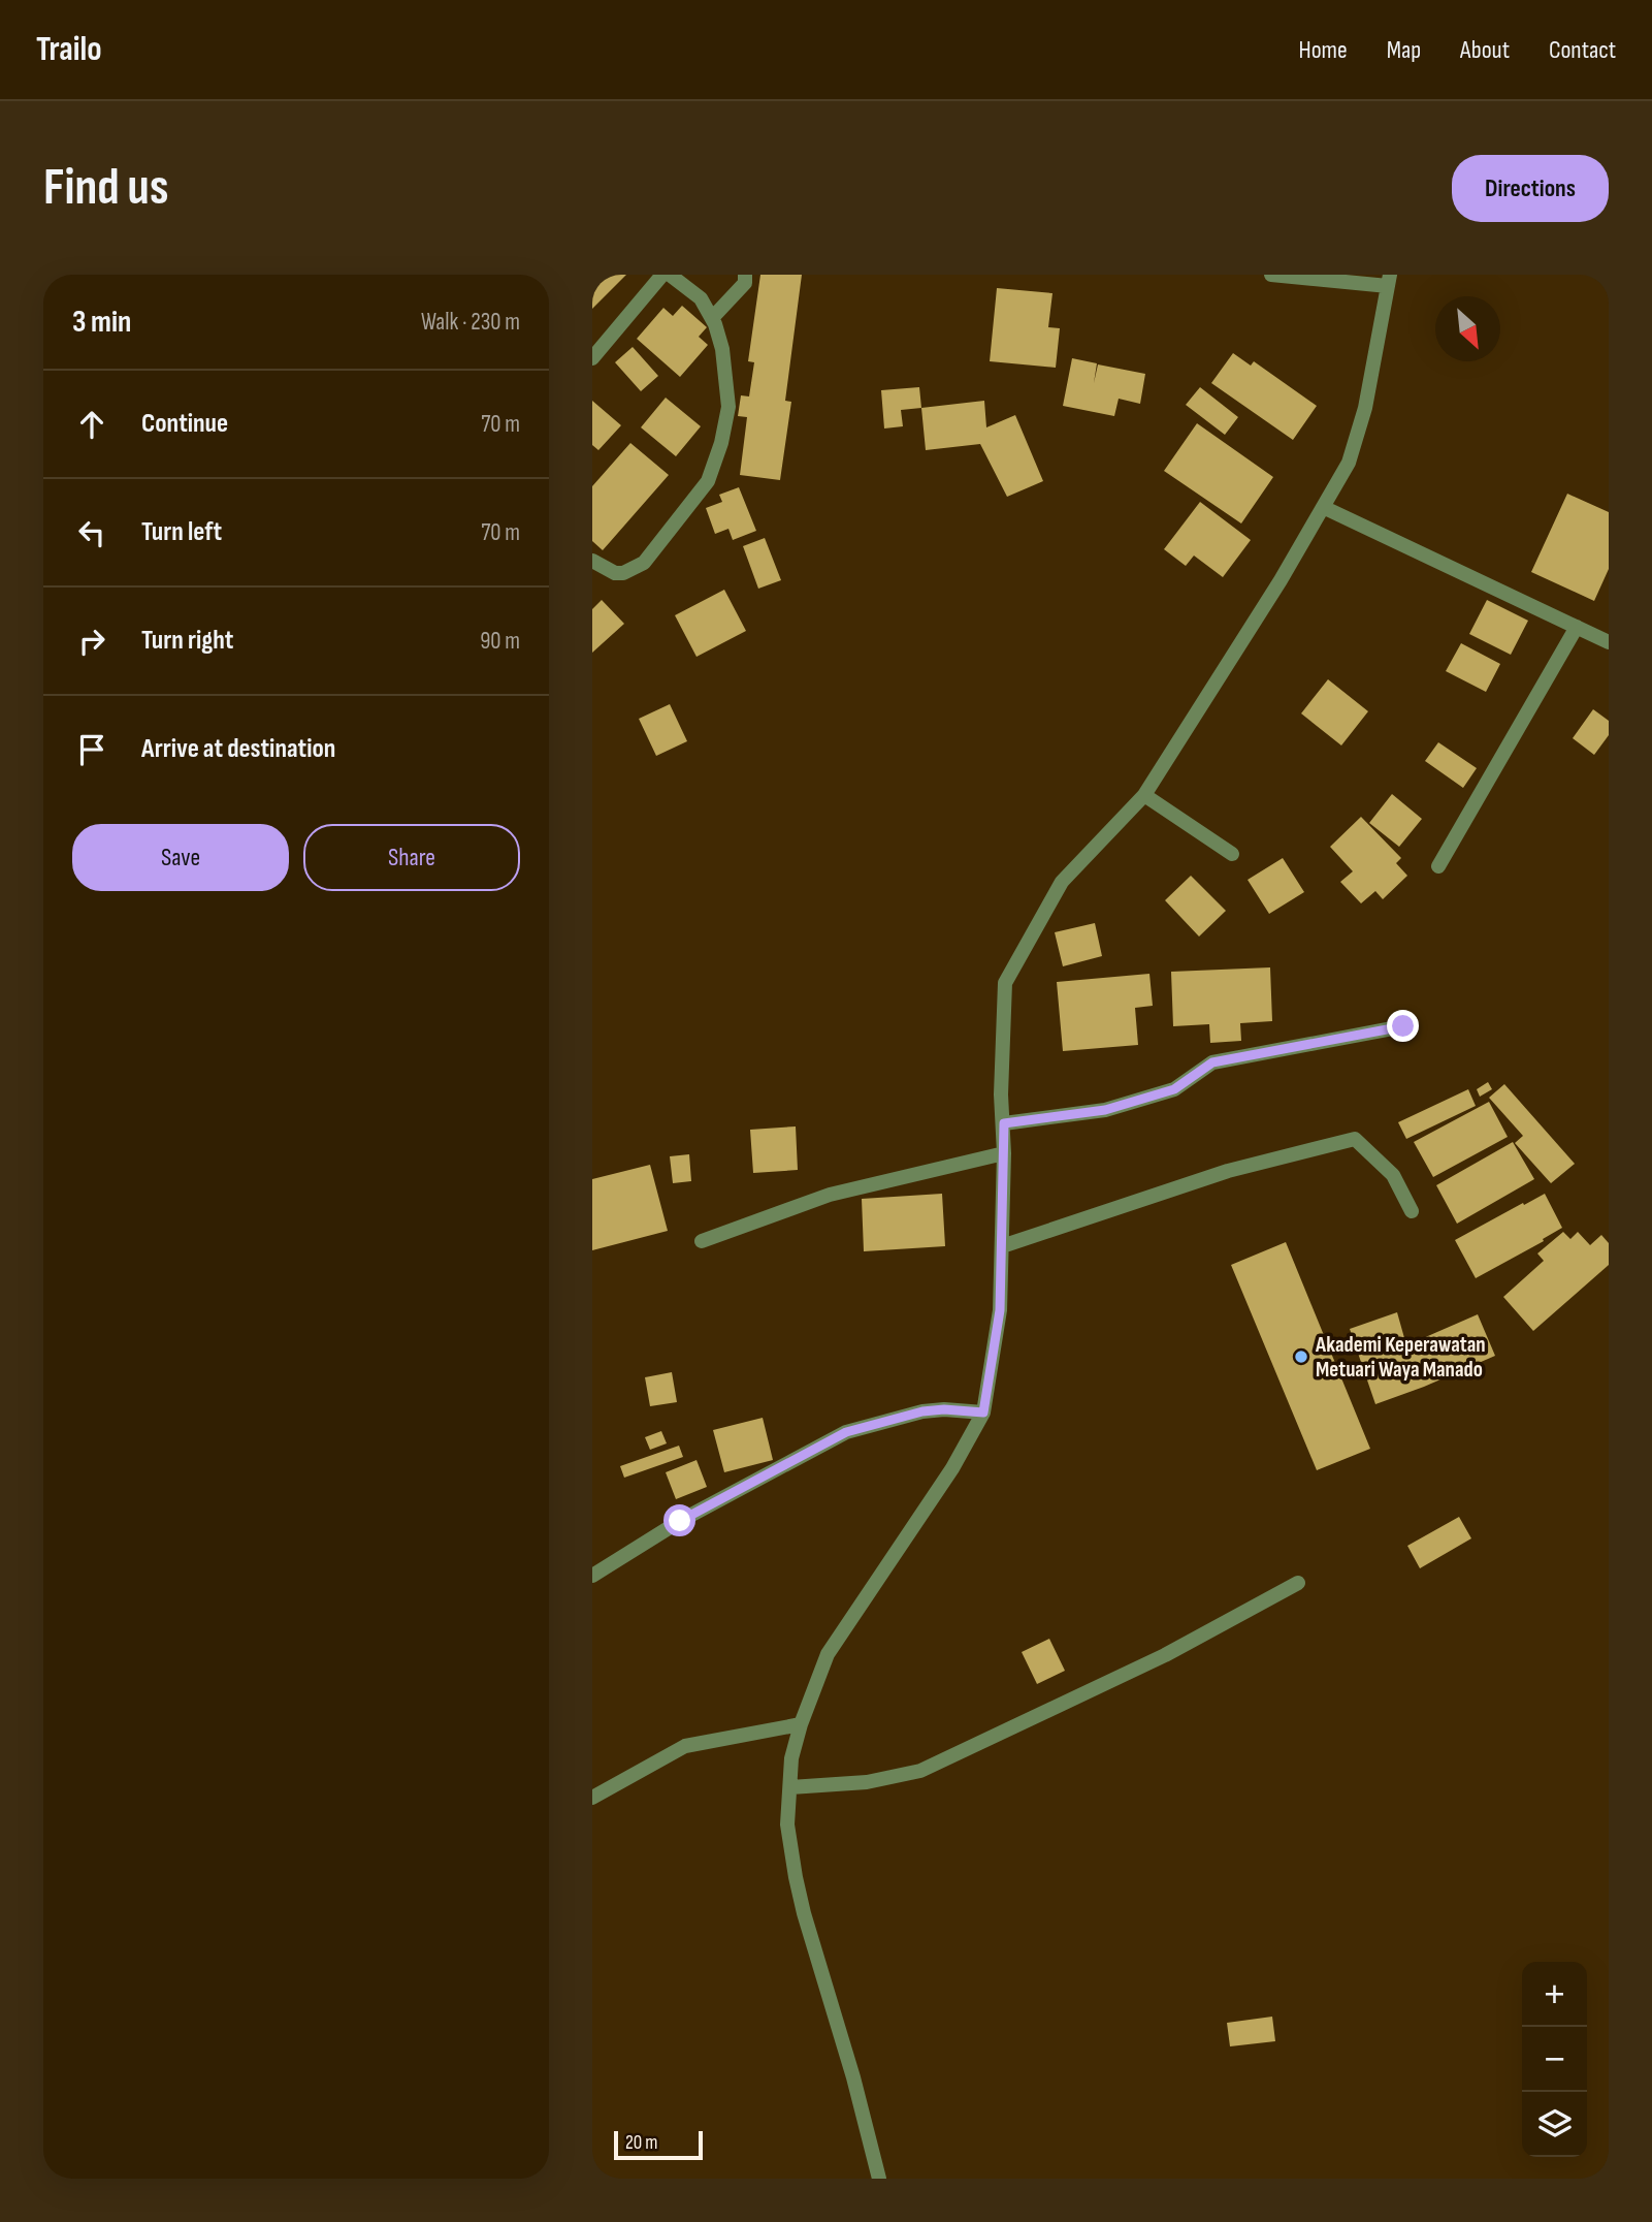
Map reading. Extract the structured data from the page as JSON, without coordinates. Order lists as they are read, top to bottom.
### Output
{
  "places": ["Akademi Keperawatan Metuari Waya Manado"],
  "scale_bar": "20 m",
  "north": "bottom right",
  "page": {
    "header": "Trailo",
    "nav": [
      "Home",
      "Map",
      "About",
      "Contact"
    ],
    "buttons": [
      "Directions",
      ["Save", "Share"]
    ],
    "title": "Find us",
    "heading": ["3 min", "Walk · 230 m"],
    "list": [
      ["Continue", "70 m"],
      ["Turn left", "70 m"],
      ["Turn right", "90 m"],
      "Arrive at destination"
    ],
    "map_buttons": ["+", "−"],
    "scale": "20 m"
  }
}
